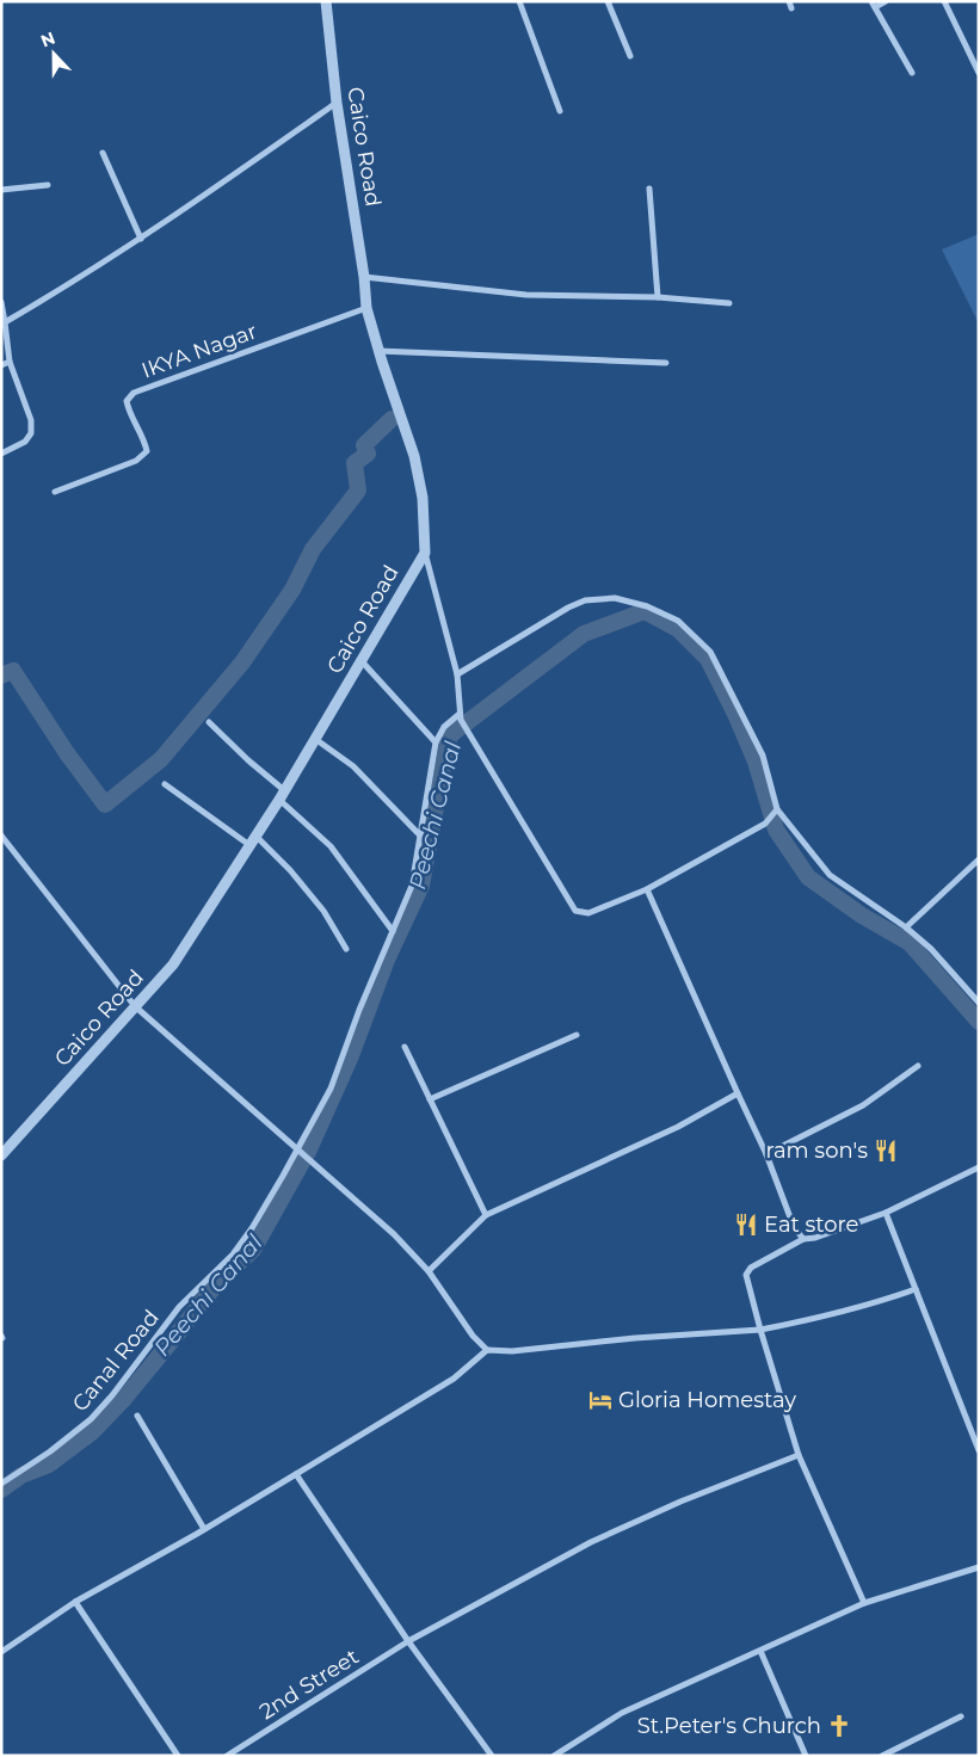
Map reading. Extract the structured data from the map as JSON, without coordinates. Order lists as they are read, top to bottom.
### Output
{
  "streets": {
    "street": [
      "Caico Road",
      "IKYA Nagar",
      "Canal Road",
      "2nd Street"
    ]
  },
  "crossings": [
    ["Caico Road", "IKYA Nagar"]
  ],
  "water": ["Peechi Canal"],
  "places": {
    "restaurant": ["ram son's", "Eat store"],
    "hotel": ["Gloria Homestay"],
    "church": ["St.Peter's Church"]
  },
  "north": "top"
}
